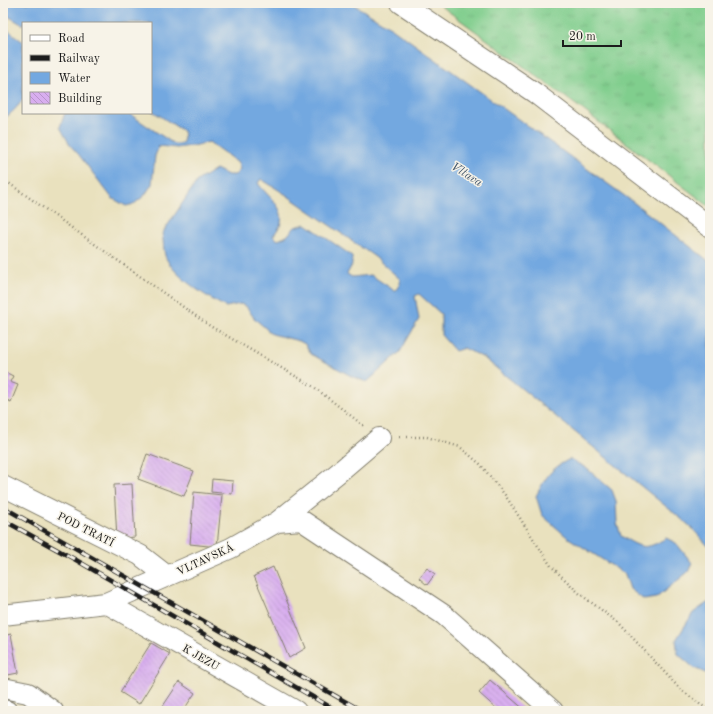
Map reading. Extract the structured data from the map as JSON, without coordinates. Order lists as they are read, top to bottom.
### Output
{
  "streets": {
    "street": ["POD TRATÍ", "VLTAVSKÁ", "K JEZU"]
  },
  "crossings": [
    ["POD TRATÍ", "VLTAVSKÁ"],
    ["VLTAVSKÁ", "K JEZU"]
  ],
  "water": ["Vltava"],
  "legend": [
    "Road",
    "Railway",
    "Water",
    "Building"
  ],
  "scale_bar": "20 m"
}
